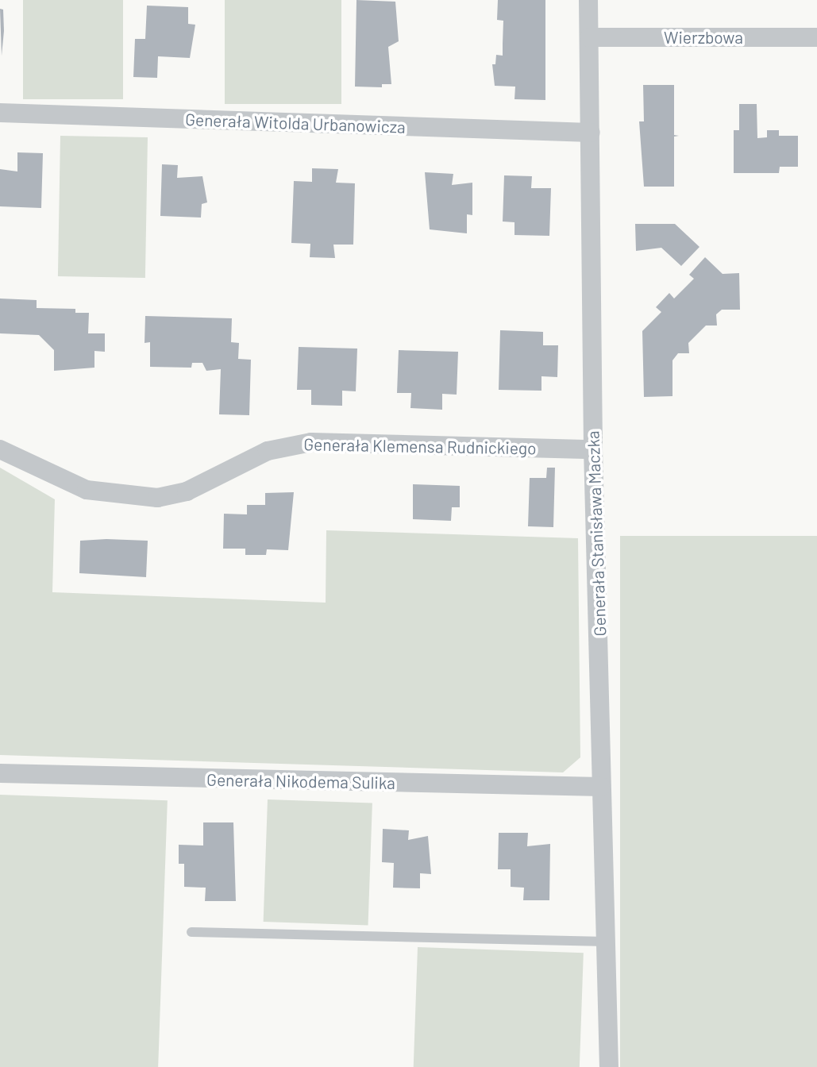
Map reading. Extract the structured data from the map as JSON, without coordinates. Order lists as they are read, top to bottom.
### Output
{
  "streets": {
    "street": [
      "Wierzbowa",
      "Generała Witolda Urbanowicza",
      "Generała Klemensa Rudnickiego",
      "Generała Stanisława Maczka",
      "Generała Nikodema Sulika"
    ]
  },
  "crossings": [
    ["Wierzbowa", "Generała Stanisława Maczka"],
    ["Generała Witolda Urbanowicza", "Generała Stanisława Maczka"],
    ["Generała Klemensa Rudnickiego", "Generała Stanisława Maczka"],
    ["Generała Stanisława Maczka", "Generała Nikodema Sulika"]
  ]
}
